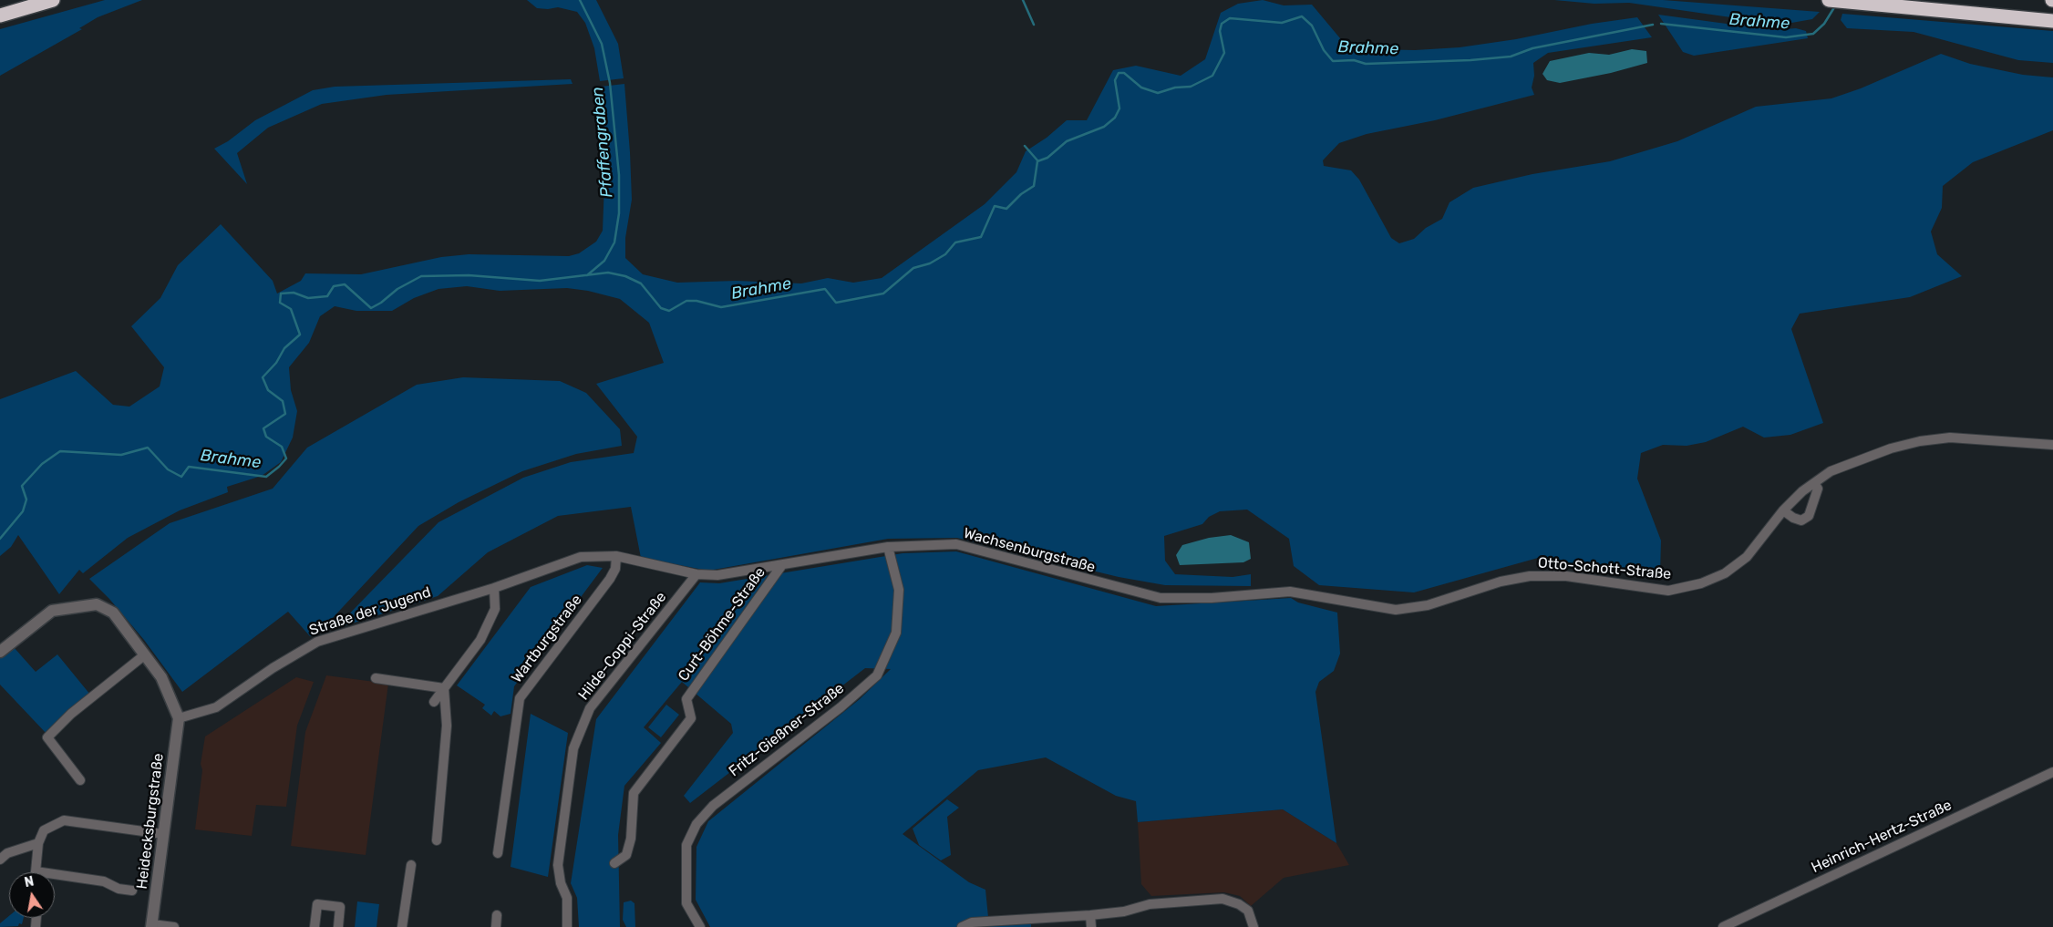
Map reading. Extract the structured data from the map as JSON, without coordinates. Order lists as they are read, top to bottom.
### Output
{
  "streets": {
    "street": [
      "Wachsenburgstraße",
      "Otto-Schott-Straße",
      "Straße der Jugend",
      "Curt-Böhme-Straße",
      "Wartburgstraße",
      "Hilde-Coppi-Straße",
      "Fritz-Gießner-Straße",
      "Heidecksburgstraße",
      "Heinrich-Hertz-Straße"
    ]
  },
  "crossings": [
    ["Wachsenburgstraße", "Otto-Schott-Straße"],
    ["Wachsenburgstraße", "Straße der Jugend"],
    ["Wachsenburgstraße", "Curt-Böhme-Straße"],
    ["Wachsenburgstraße", "Hilde-Coppi-Straße"],
    ["Wachsenburgstraße", "Fritz-Gießner-Straße"],
    ["Straße der Jugend", "Wartburgstraße"],
    ["Straße der Jugend", "Heidecksburgstraße"]
  ],
  "water": ["Brahme", "Pfaffengraben"],
  "north": "top"
}
